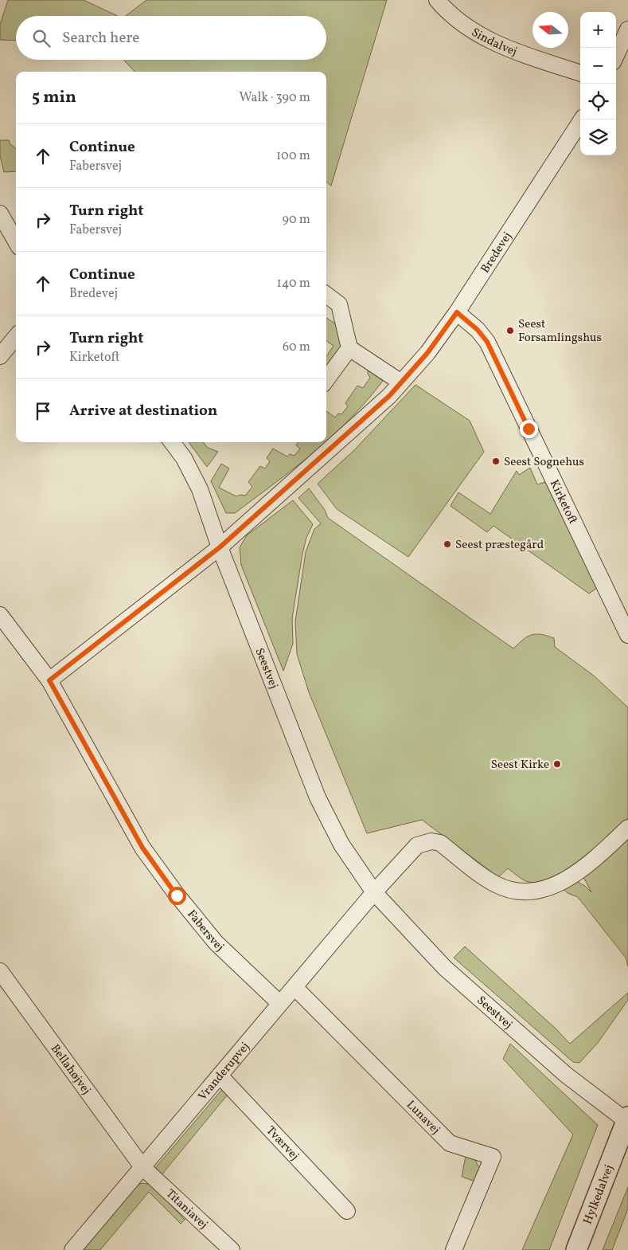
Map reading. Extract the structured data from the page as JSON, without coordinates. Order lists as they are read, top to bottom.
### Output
{
  "streets": {
    "street": [
      "Sindalvej",
      "Bredevej",
      "Kirketoft",
      "Seestvej",
      "Fabersvej",
      "Bellahøjvej",
      "Vranderupvej",
      "Lunavej",
      "Tværvej",
      "Hylkedalvej",
      "Titaniavej"
    ]
  },
  "crossings": [
    ["Bredevej", "Kirketoft"],
    ["Bredevej", "Seestvej"],
    ["Seestvej", "Vranderupvej"],
    ["Seestvej", "Hylkedalvej"],
    ["Fabersvej", "Vranderupvej"],
    ["Bellahøjvej", "Vranderupvej"],
    ["Bellahøjvej", "Titaniavej"],
    ["Vranderupvej", "Lunavej"],
    ["Vranderupvej", "Tværvej"],
    ["Vranderupvej", "Titaniavej"]
  ],
  "places": [
    "Seest Forsamlingshus",
    "Seest Sognehus",
    "Seest præstegård",
    "Seest Kirke"
  ],
  "north": "left",
  "page": {
    "map_buttons": ["+", "−"],
    "search": "Search here",
    "heading": ["5 min", "Walk · 390 m"],
    "list": [
      ["Continue", "Fabersvej", "100 m"],
      ["Turn right", "Fabersvej", "90 m"],
      ["Continue", "Bredevej", "140 m"],
      ["Turn right", "Kirketoft", "60 m"],
      "Arrive at destination"
    ]
  }
}
